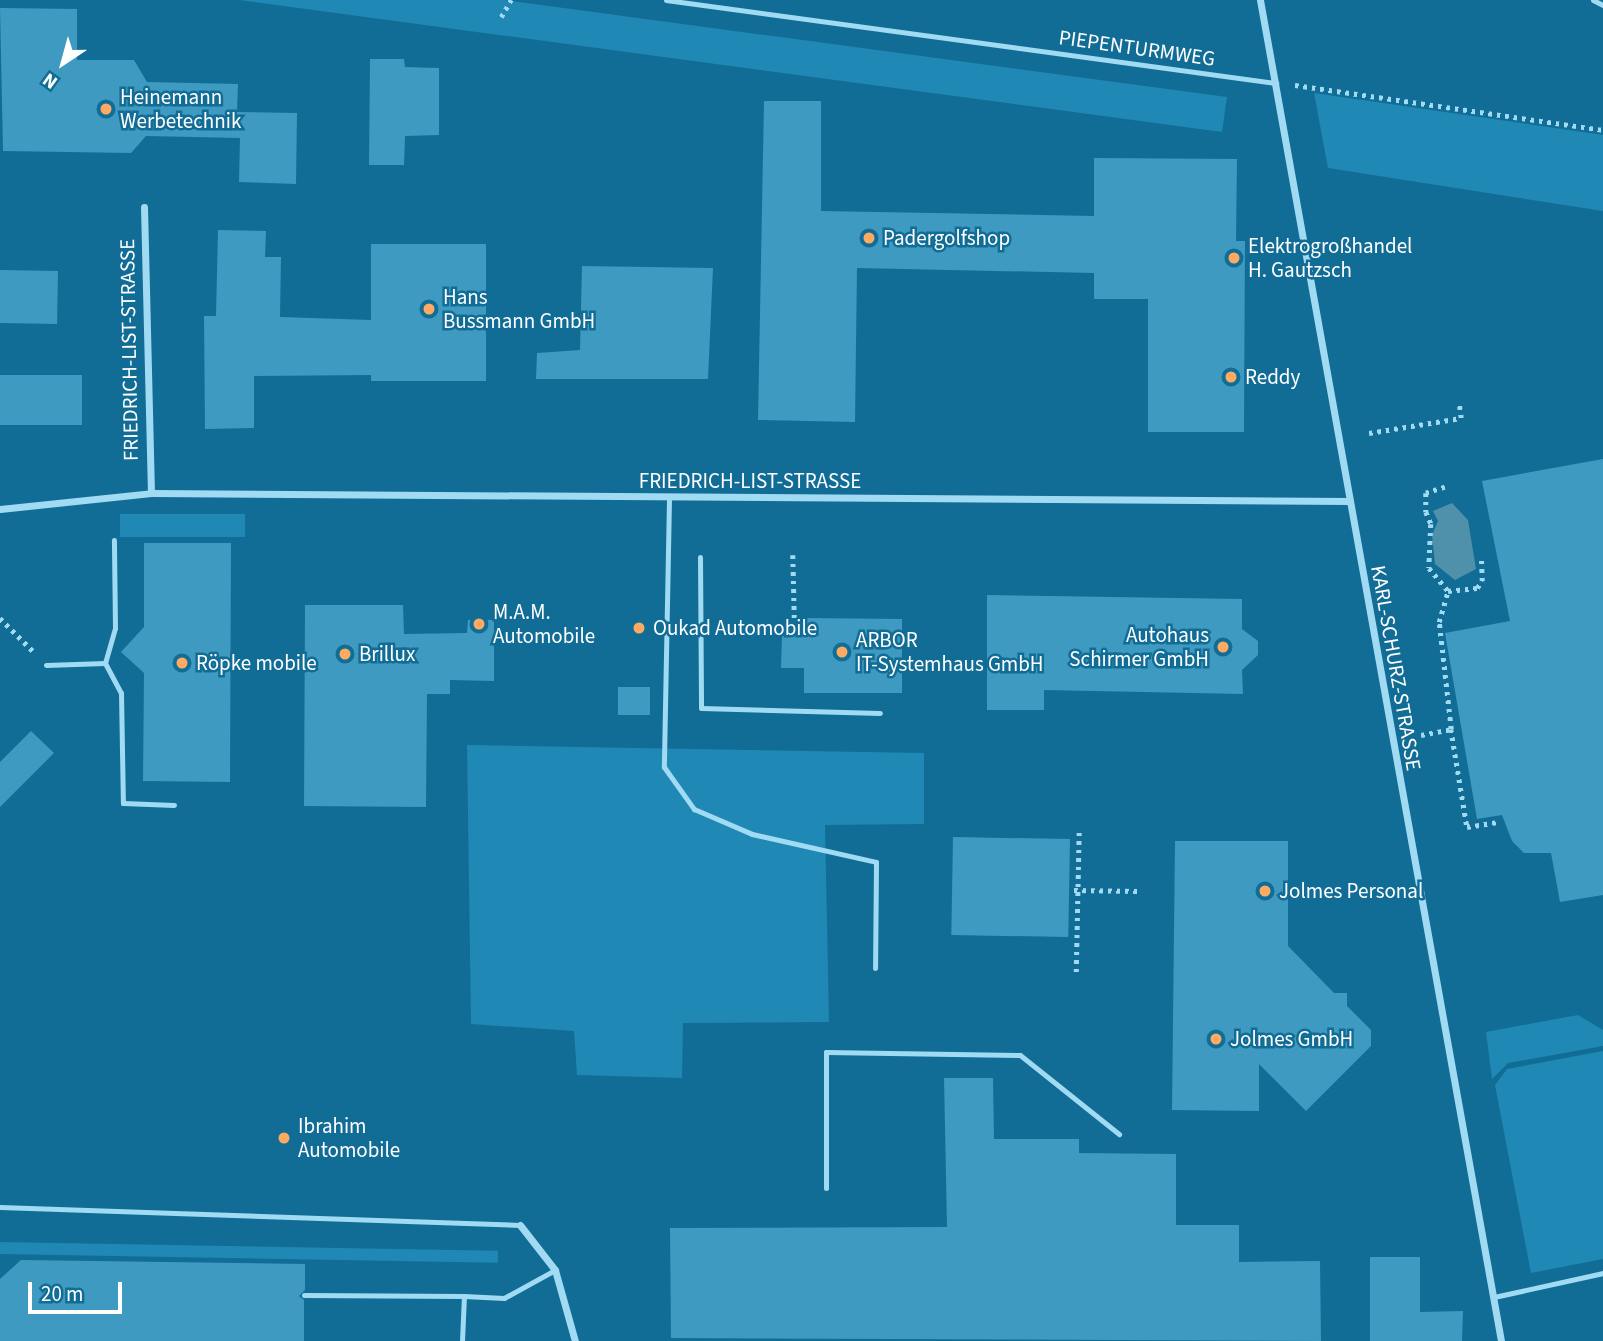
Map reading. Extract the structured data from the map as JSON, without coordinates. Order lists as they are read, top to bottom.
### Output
{
  "streets": {
    "street": ["FRIEDRICH-LIST-STRASSE", "KARL-SCHURZ-STRASSE"],
    "lane": ["PIEPENTURMWEG"]
  },
  "crossings": [
    ["PIEPENTURMWEG", "KARL-SCHURZ-STRASSE"],
    ["FRIEDRICH-LIST-STRASSE", "KARL-SCHURZ-STRASSE"]
  ],
  "places": [
    "Heinemann Werbetechnik",
    "Padergolfshop",
    "Elektrogroßhandel H. Gautzsch",
    "Hans Bussmann GmbH",
    "Reddy",
    "M.A.M. Automobile",
    "Oukad Automobile",
    "Autohaus Schirmer GmbH",
    "ARBOR IT-Systemhaus GmbH",
    "Brillux",
    "Röpke mobile",
    "Jolmes Personal",
    "Jolmes GmbH",
    "Ibrahim Automobile"
  ],
  "scale_bar": "20 m",
  "north": "bottom left"
}
